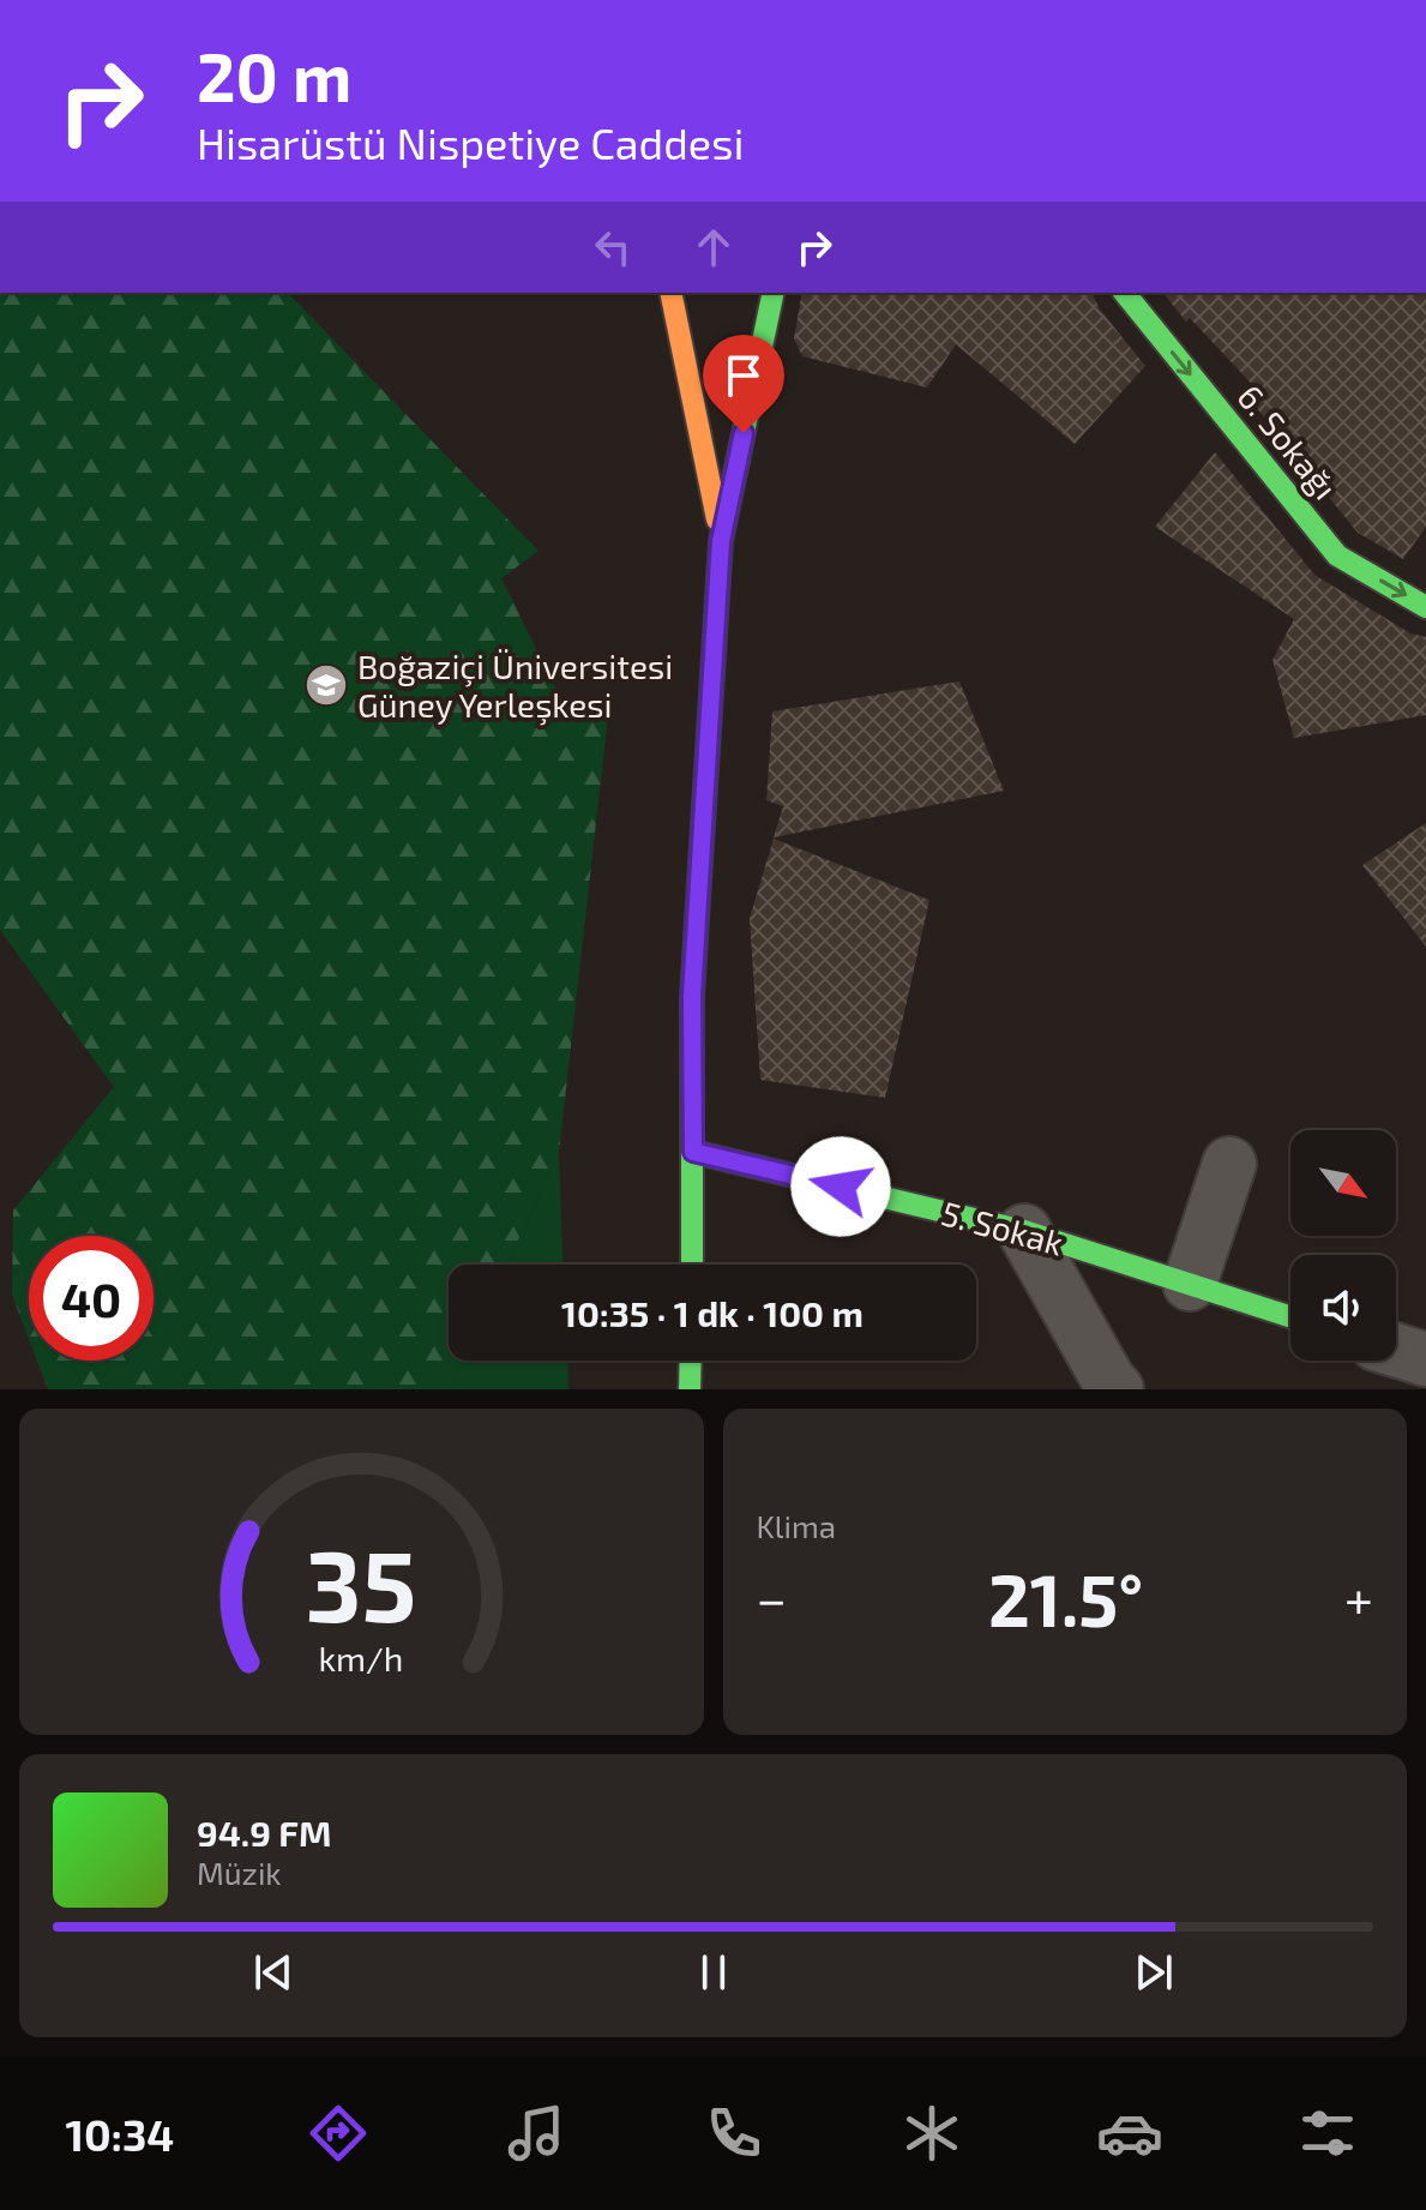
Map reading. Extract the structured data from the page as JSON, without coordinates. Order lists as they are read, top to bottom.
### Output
{
  "streets": {
    "main road": ["6. Sokağı", "5. Sokak"]
  },
  "one_way": ["6. Sokağı"],
  "places": {
    "school or university": ["Boğaziçi Üniversitesi Güney Yerleşkesi"]
  },
  "north": "bottom right",
  "page": {
    "turn": ["20 m", "Hisarüstü Nispetiye Caddesi"],
    "limit": "40",
    "trip": "10:35 · 1 dk · 100 m",
    "tile": "Klima",
    "heat": ["−", "21.5°", "+"],
    "song": ["94.9 FM", "Müzik"],
    "tabs": "10:34",
    "gauge": ["35", "km/h"]
  }
}
